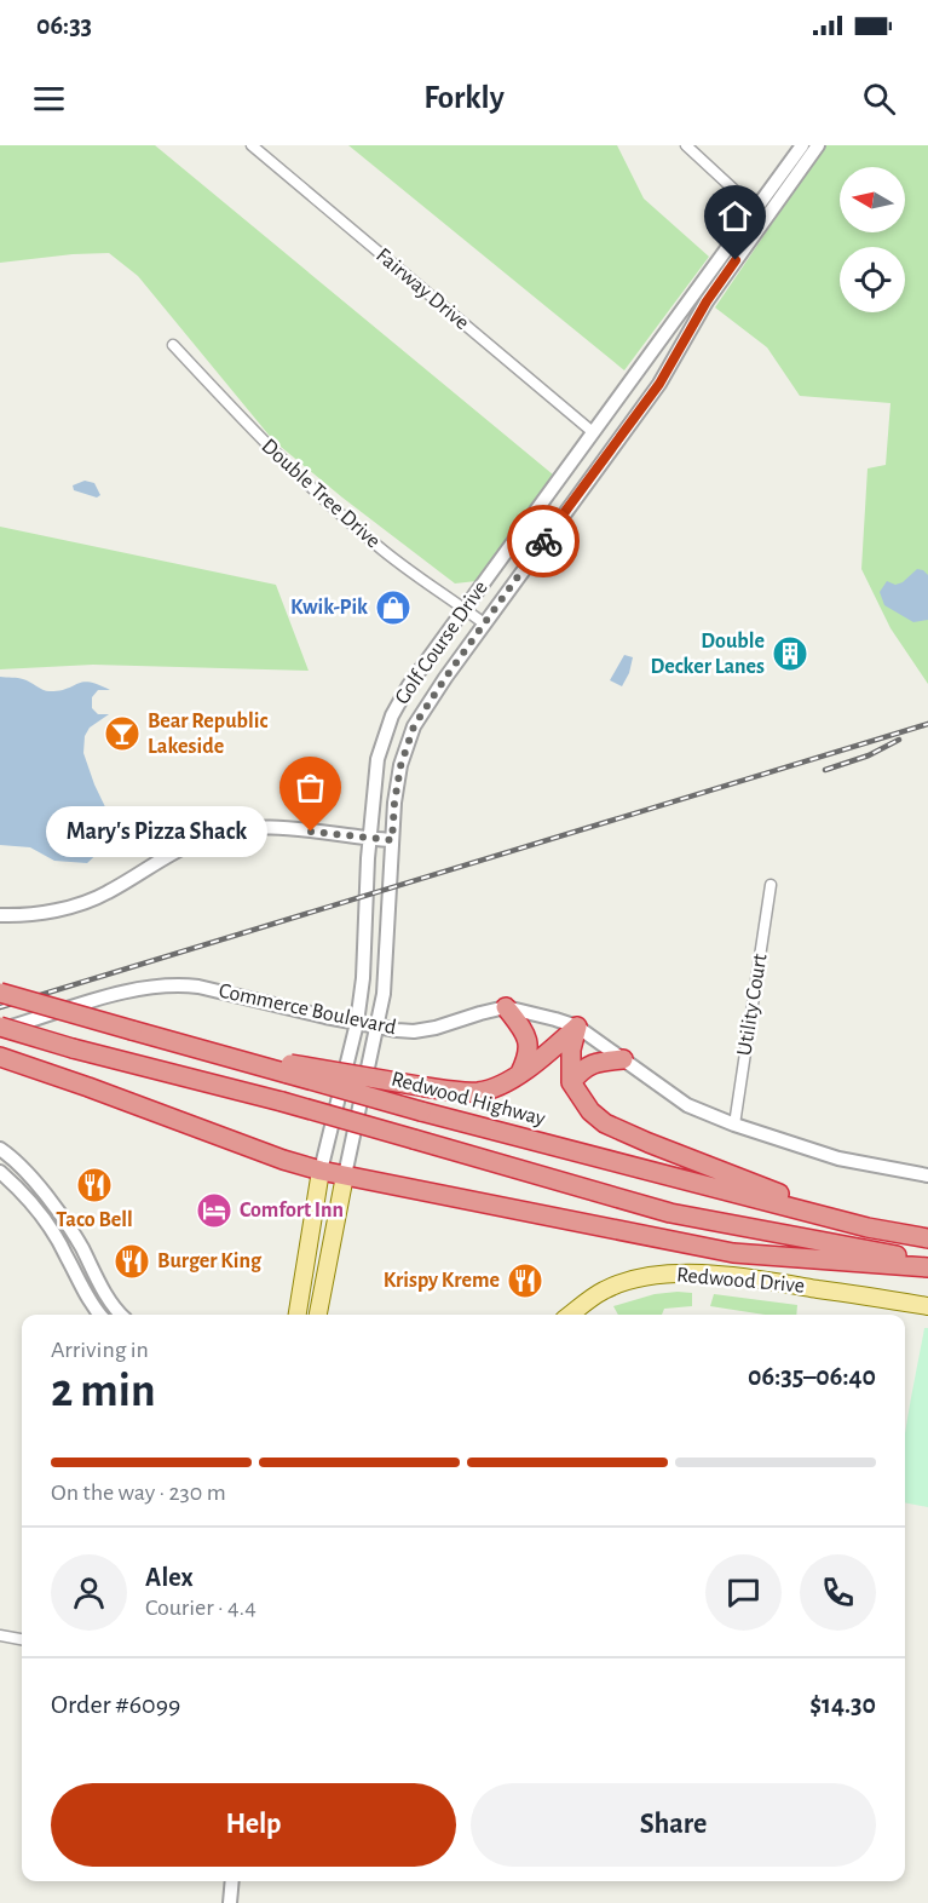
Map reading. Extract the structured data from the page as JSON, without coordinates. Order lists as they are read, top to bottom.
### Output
{
  "streets": {
    "highway": ["Redwood Highway"],
    "main road": ["Golf Course Drive", "Redwood Drive"],
    "street": [
      "Fairway Drive",
      "Double Tree Drive",
      "Utility Court",
      "Commerce Boulevard"
    ]
  },
  "crossings": [
    ["Fairway Drive", "Golf Course Drive"],
    ["Double Tree Drive", "Golf Course Drive"],
    ["Golf Course Drive", "Commerce Boulevard"],
    ["Utility Court", "Commerce Boulevard"]
  ],
  "places": {
    "shop": ["Kwik-Pik"],
    "building": ["Double Decker Lanes"],
    "bar": ["Bear Republic Lakeside"],
    "other": ["Mary's Pizza Shack"],
    "restaurant": ["Taco Bell", "Burger King", "Krispy Kreme"],
    "hotel": ["Comfort Inn"]
  },
  "north": "left",
  "page": {
    "status": "06:33",
    "header": "Forkly",
    "bubble": "Mary's Pizza Shack",
    "heading": ["2 min", "Arriving in", "06:35–06:40"],
    "panel": [
      "Alex",
      "Courier · 4.4",
      "Order #6099",
      "$14.30"
    ],
    "bar": "On the way · 230 m",
    "buttons": ["Help", "Share"]
  }
}
